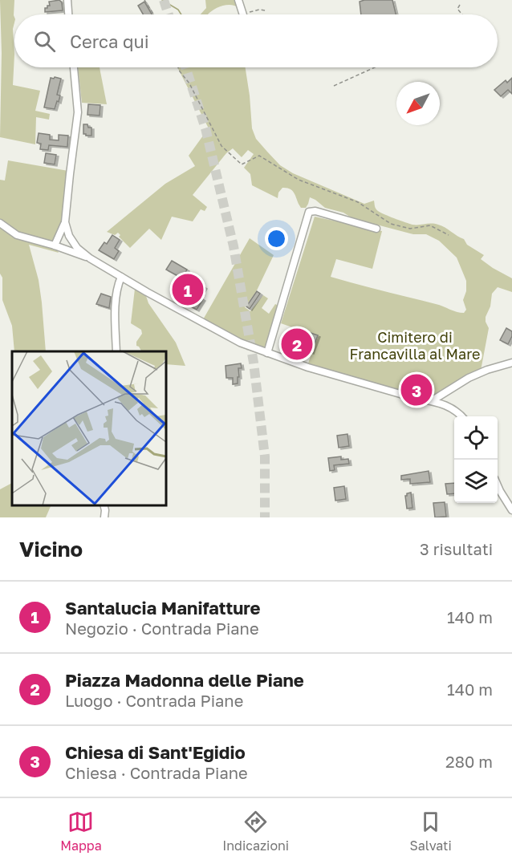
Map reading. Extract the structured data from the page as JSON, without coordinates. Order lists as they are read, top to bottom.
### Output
{
  "parks": ["Cimitero di Francavilla al Mare"],
  "north": "bottom left",
  "page": {
    "search": "Cerca qui",
    "pins": ["1", "2", "3"],
    "heading": ["Vicino", "3 risultati"],
    "list": [
      {
        "mark": "1",
        "name": "Santalucia Manifatture",
        "note": "Negozio · Contrada Piane",
        "value": "140 m"
      },
      {
        "mark": "2",
        "name": "Piazza Madonna delle Piane",
        "note": "Luogo · Contrada Piane",
        "value": "140 m"
      },
      {
        "mark": "3",
        "name": "Chiesa di Sant'Egidio",
        "note": "Chiesa · Contrada Piane",
        "value": "280 m"
      }
    ],
    "nav": ["Mappa", "Indicazioni", "Salvati"]
  }
}
